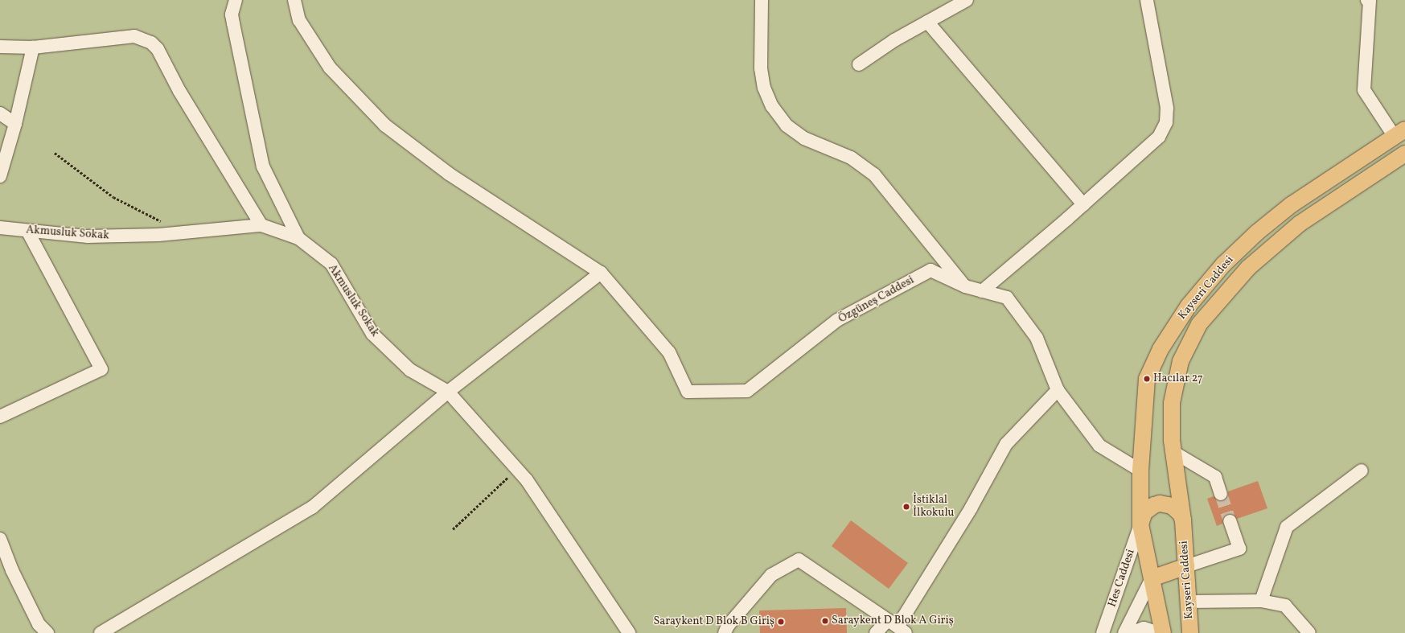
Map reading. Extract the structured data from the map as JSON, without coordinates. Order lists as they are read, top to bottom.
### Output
{
  "streets": {
    "main road": ["Kayseri Caddesi"],
    "street": ["Akmusluk Sokak", "Özgüneş Caddesi", "Hes Caddesi"]
  },
  "crossings": [
    ["Kayseri Caddesi", "Özgüneş Caddesi"],
    ["Kayseri Caddesi", "Hes Caddesi"]
  ],
  "places": [
    "Hacılar 27",
    "İstiklal İlkokulu",
    "Saraykent D Blok A Giriş",
    "Saraykent D Blok B Giriş"
  ]
}
